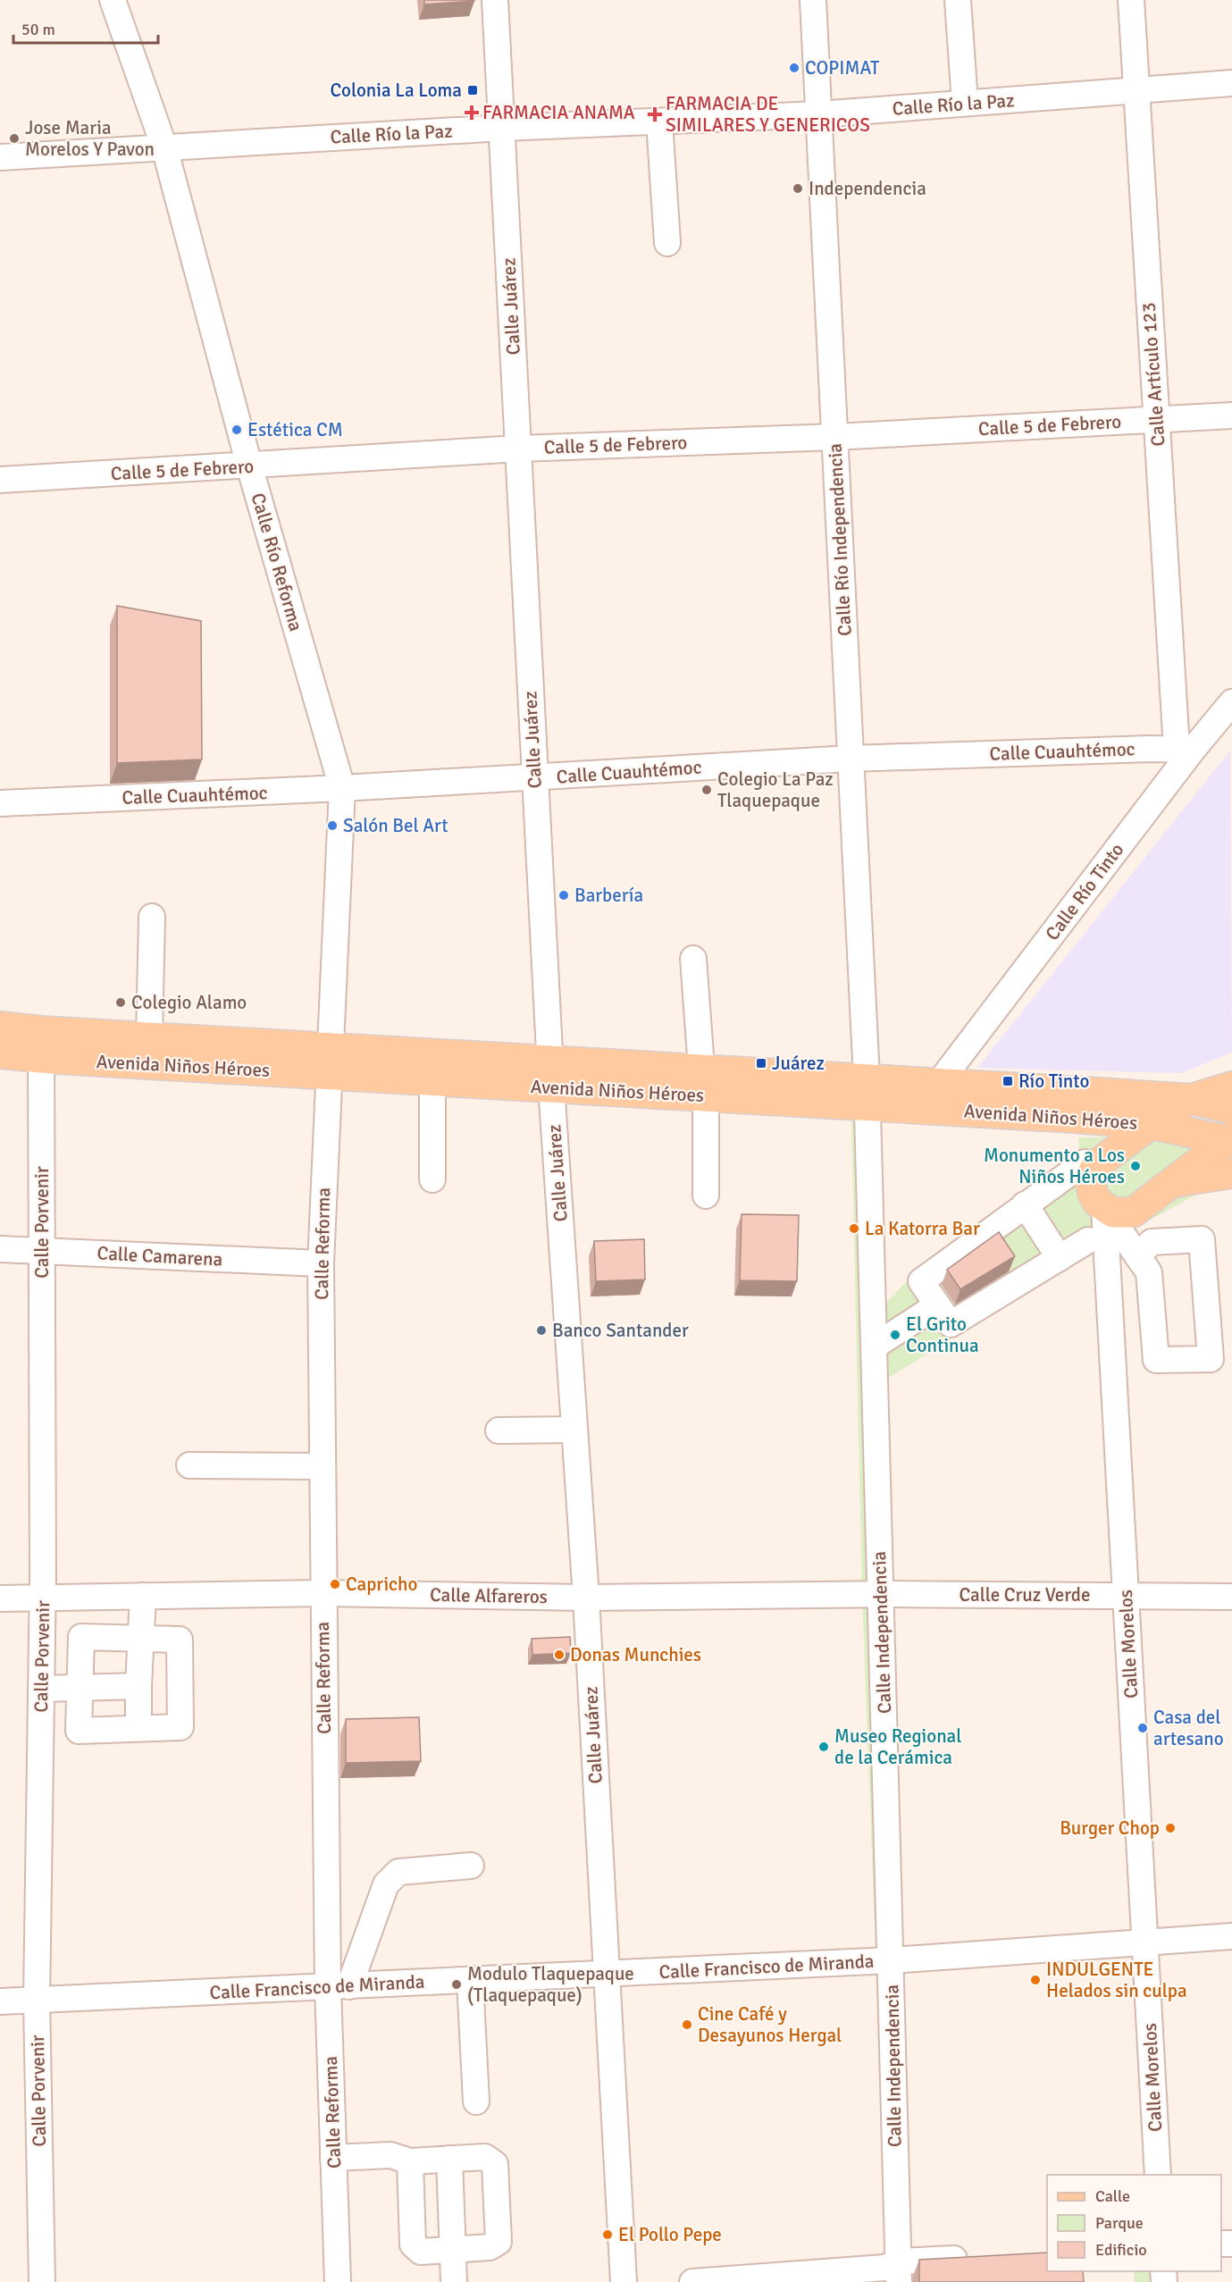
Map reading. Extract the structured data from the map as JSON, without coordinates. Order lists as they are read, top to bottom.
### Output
{
  "streets": {
    "main road": ["Avenida Niños Héroes"],
    "street": [
      "Calle Río la Paz",
      "Calle Juárez",
      "Calle Artículo 123",
      "Calle 5 de Febrero",
      "Calle Río Independencia",
      "Calle Río Reforma",
      "Calle Cuauhtémoc",
      "Calle Río Tinto",
      "Calle Porvenir",
      "Calle Reforma",
      "Calle Camarena",
      "Calle Cruz Verde",
      "Calle Alfareros",
      "Calle Independencia",
      "Calle Morelos",
      "Calle Francisco de Miranda"
    ]
  },
  "crossings": [
    ["Calle Río la Paz", "Calle Juárez"],
    ["Calle Río la Paz", "Calle Artículo 123"],
    ["Calle Río la Paz", "Calle Río Independencia"],
    ["Calle Río la Paz", "Calle Río Reforma"],
    ["Calle Juárez", "Calle 5 de Febrero"],
    ["Calle Juárez", "Calle Cuauhtémoc"],
    ["Calle Juárez", "Avenida Niños Héroes"],
    ["Calle Juárez", "Calle Alfareros"],
    ["Calle Juárez", "Calle Francisco de Miranda"],
    ["Calle Artículo 123", "Calle 5 de Febrero"],
    ["Calle Artículo 123", "Calle Cuauhtémoc"],
    ["Calle Artículo 123", "Calle Río Tinto"],
    ["Calle 5 de Febrero", "Calle Río Independencia"],
    ["Calle 5 de Febrero", "Calle Río Reforma"],
    ["Calle Río Independencia", "Calle Cuauhtémoc"],
    ["Calle Río Independencia", "Avenida Niños Héroes"],
    ["Calle Río Independencia", "Calle Independencia"],
    ["Calle Río Reforma", "Calle Cuauhtémoc"],
    ["Calle Río Reforma", "Avenida Niños Héroes"],
    ["Calle Río Reforma", "Calle Reforma"],
    ["Calle Cuauhtémoc", "Calle Río Tinto"],
    ["Calle Río Tinto", "Avenida Niños Héroes"],
    ["Avenida Niños Héroes", "Calle Porvenir"],
    ["Avenida Niños Héroes", "Calle Reforma"],
    ["Avenida Niños Héroes", "Calle Independencia"],
    ["Calle Porvenir", "Calle Camarena"],
    ["Calle Porvenir", "Calle Alfareros"],
    ["Calle Porvenir", "Calle Francisco de Miranda"],
    ["Calle Reforma", "Calle Camarena"],
    ["Calle Reforma", "Calle Alfareros"],
    ["Calle Reforma", "Calle Francisco de Miranda"],
    ["Calle Cruz Verde", "Calle Alfareros"],
    ["Calle Cruz Verde", "Calle Independencia"],
    ["Calle Cruz Verde", "Calle Morelos"],
    ["Calle Alfareros", "Calle Independencia"],
    ["Calle Independencia", "Calle Francisco de Miranda"],
    ["Calle Morelos", "Calle Francisco de Miranda"]
  ],
  "places": {
    "other": [
      "COPIMAT",
      "Jose Maria Morelos Y Pavon",
      "Independencia",
      "Estética CM",
      "Colegio La Paz Tlaquepaque",
      "Salón Bel Art",
      "Barbería",
      "Colegio Alamo",
      "Monumento a Los Niños Héroes",
      "La Katorra Bar",
      "Banco Santander",
      "El Grito Continua",
      "Capricho",
      "Donas Munchies",
      "Casa del artesano",
      "Museo Regional de la Cerámica",
      "Burger Chop",
      "INDULGENTE Helados sin culpa",
      "Modulo Tlaquepaque (Tlaquepaque)",
      "Cine Café y Desayunos Hergal",
      "El Pollo Pepe"
    ],
    "transit": ["Colonia La Loma", "Juárez", "Río Tinto"],
    "health": ["FARMACIA ANAMA", "FARMACIA DE SIMILARES Y GENERICOS"]
  },
  "legend": ["Calle", "Parque", "Edificio"],
  "scale_bar": "50 m"
}
